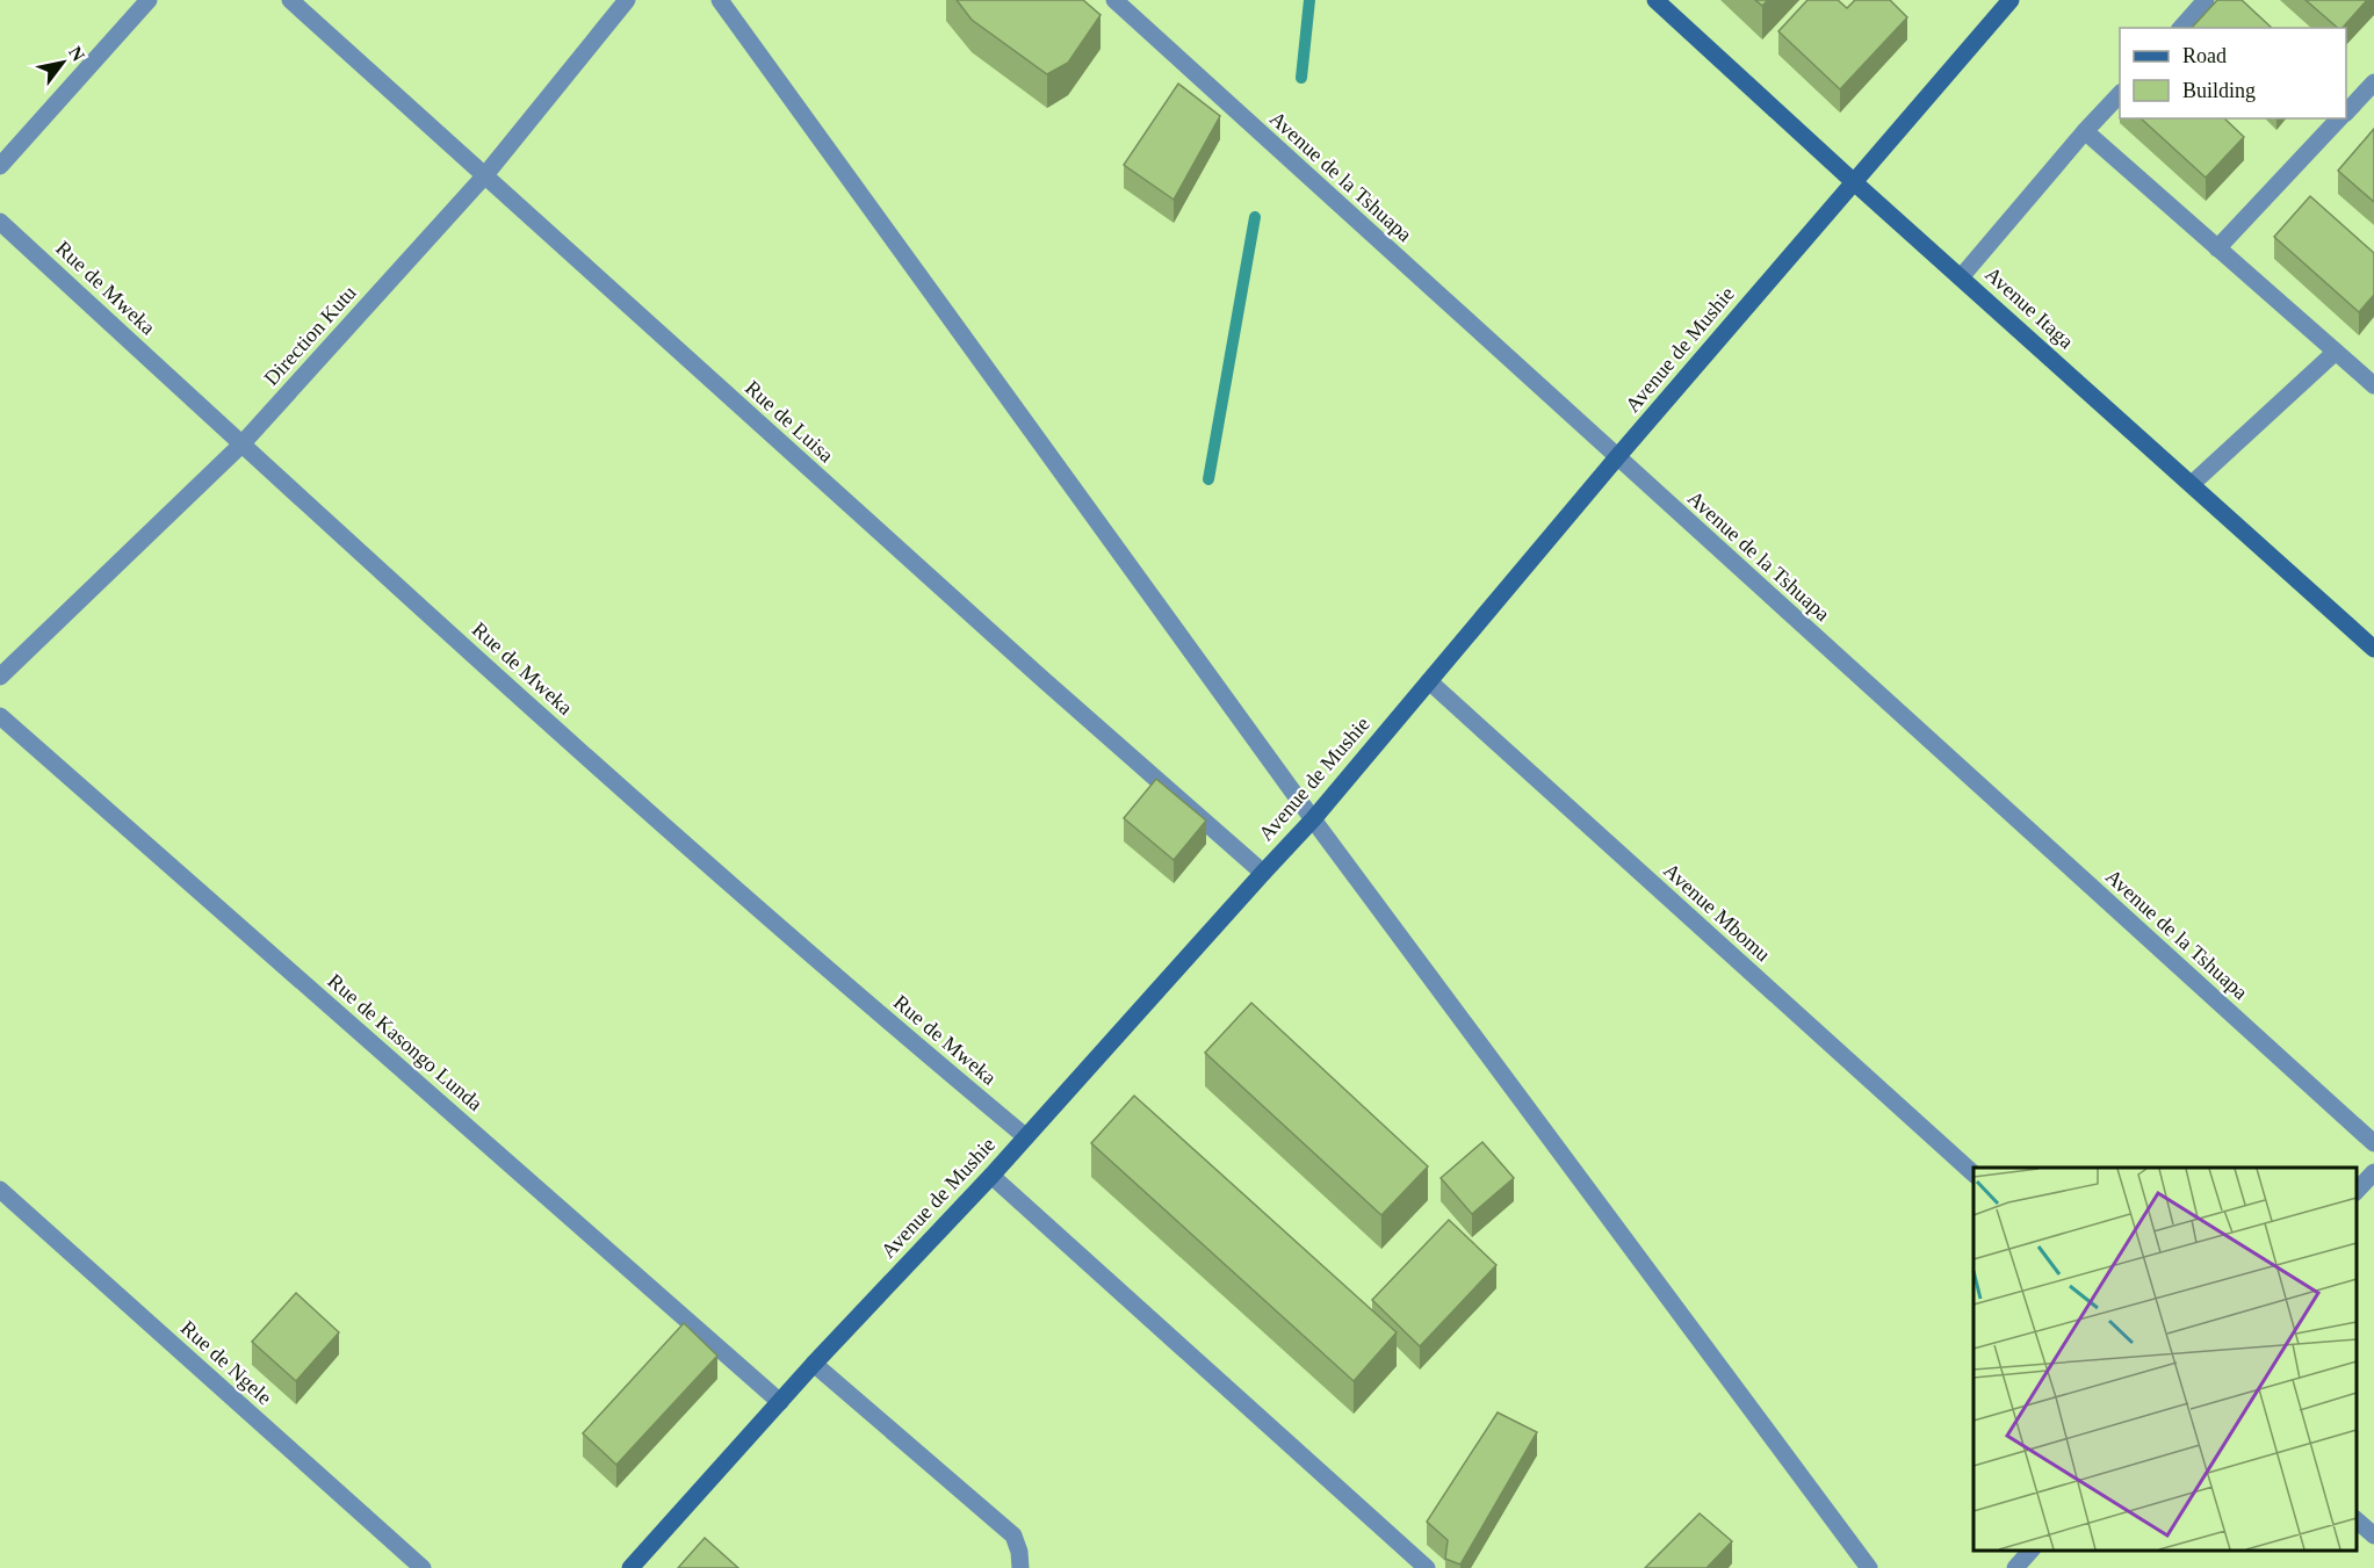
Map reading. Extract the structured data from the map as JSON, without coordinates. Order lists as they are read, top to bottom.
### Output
{
  "streets": {
    "street": [
      "Avenue de la Tshuapa",
      "Rue de Mweka",
      "Avenue Itaga",
      "Direction Kutu",
      "Avenue de Mushie",
      "Rue de Luisa",
      "Avenue Mbomu",
      "Rue de Kasongo Lunda",
      "Rue de Ngele"
    ]
  },
  "crossings": [
    ["Avenue de la Tshuapa", "Avenue de Mushie"],
    ["Rue de Mweka", "Direction Kutu"],
    ["Rue de Mweka", "Avenue de Mushie"],
    ["Avenue Itaga", "Avenue de Mushie"],
    ["Direction Kutu", "Rue de Luisa"],
    ["Avenue de Mushie", "Rue de Luisa"],
    ["Avenue de Mushie", "Avenue Mbomu"],
    ["Avenue de Mushie", "Rue de Kasongo Lunda"]
  ],
  "legend": ["Road", "Building"],
  "north": "top right"
}
